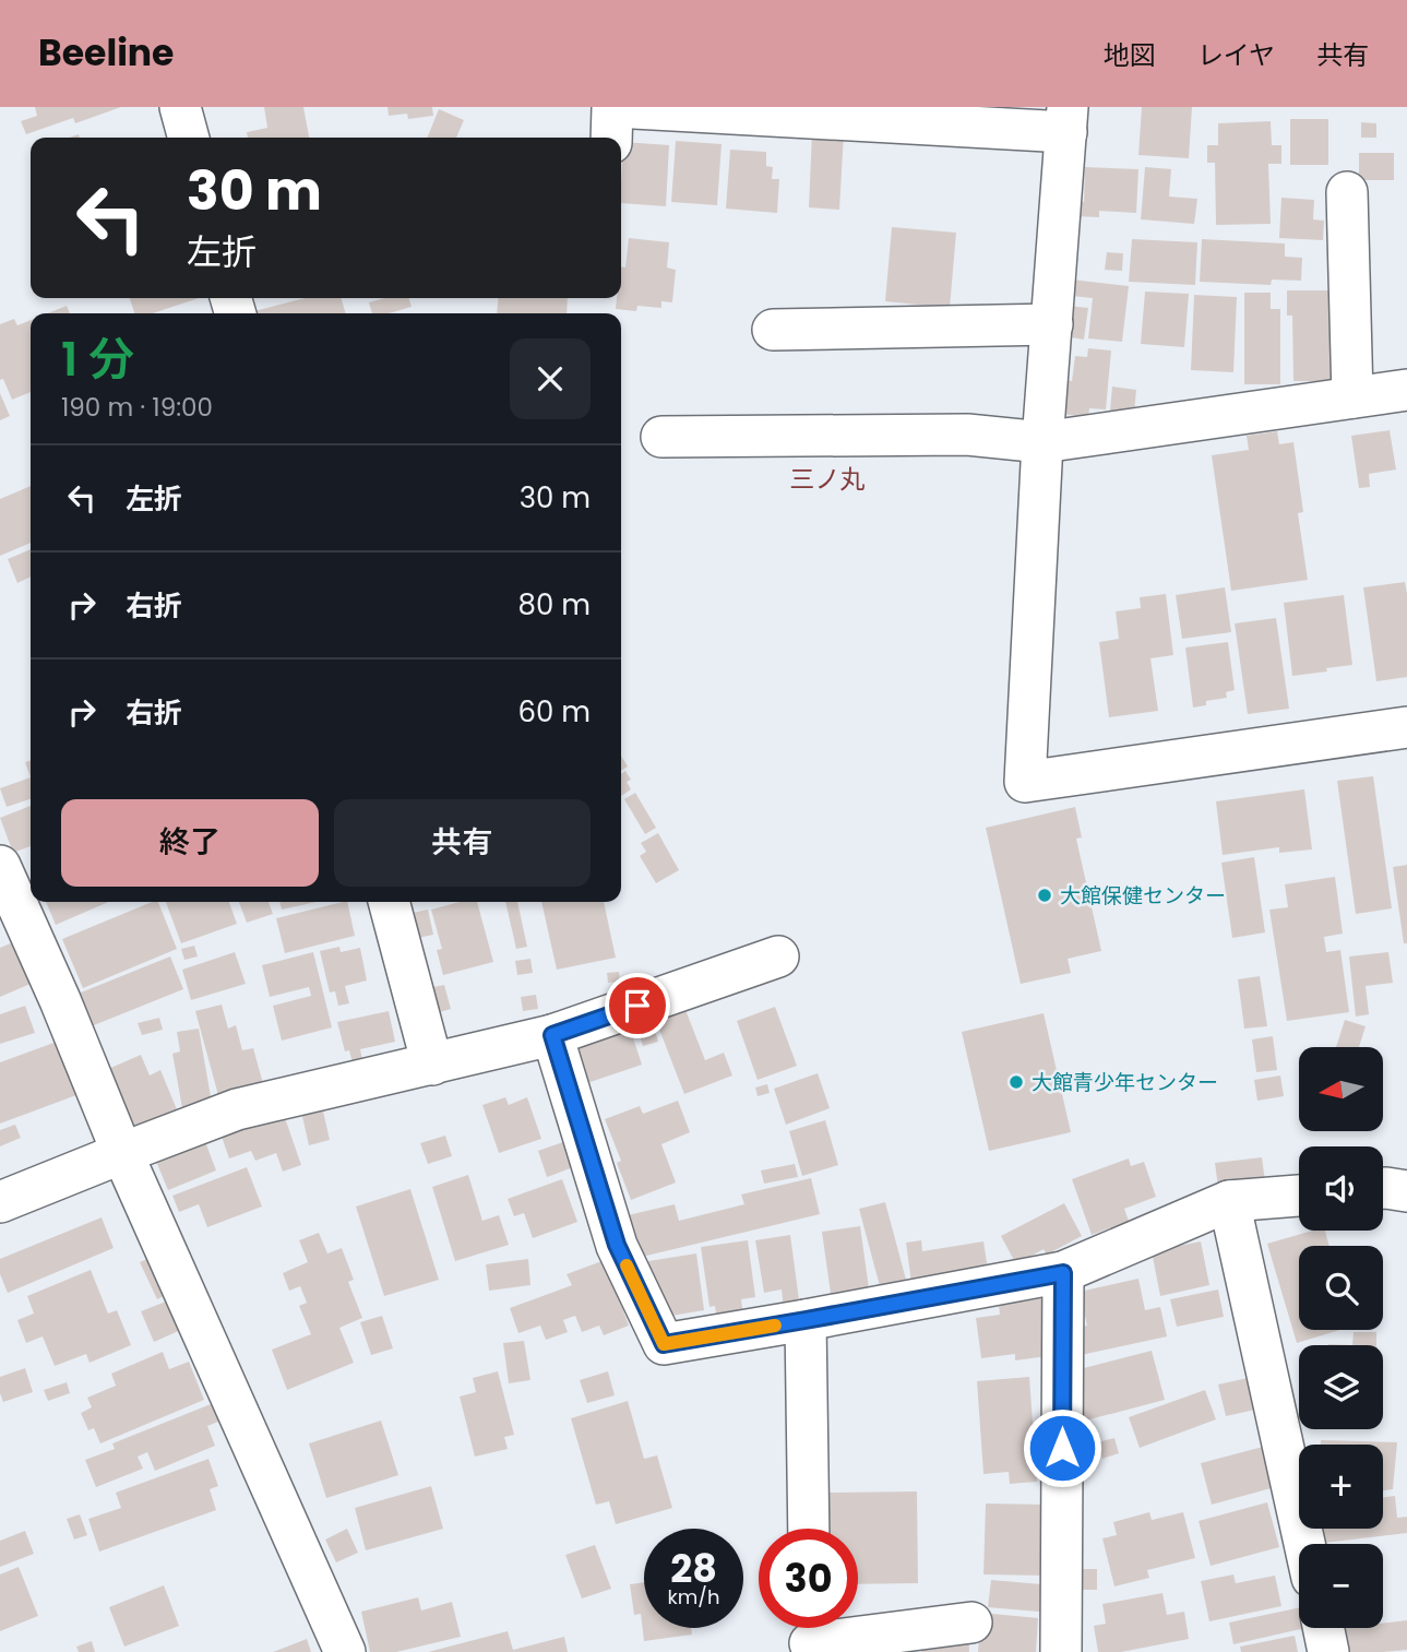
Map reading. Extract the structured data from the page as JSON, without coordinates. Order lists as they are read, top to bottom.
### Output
{
  "districts": ["三ノ丸"],
  "places": ["大館保健センター", "大館青少年センター"],
  "north": "left",
  "page": {
    "header": "Beeline",
    "nav": ["地図", "レイヤ", "共有"],
    "turn": ["30 m", "左折"],
    "heading": ["1 分", "190 m · 19:00"],
    "list": [
      {
        "name": "左折",
        "value": "30 m"
      },
      {
        "name": "右折",
        "value": "80 m"
      },
      {
        "name": "右折",
        "value": "60 m"
      }
    ],
    "buttons": ["終了", "共有"],
    "map_buttons": ["+", "−"],
    "speed": "28 km/h",
    "limit": "30"
  }
}
